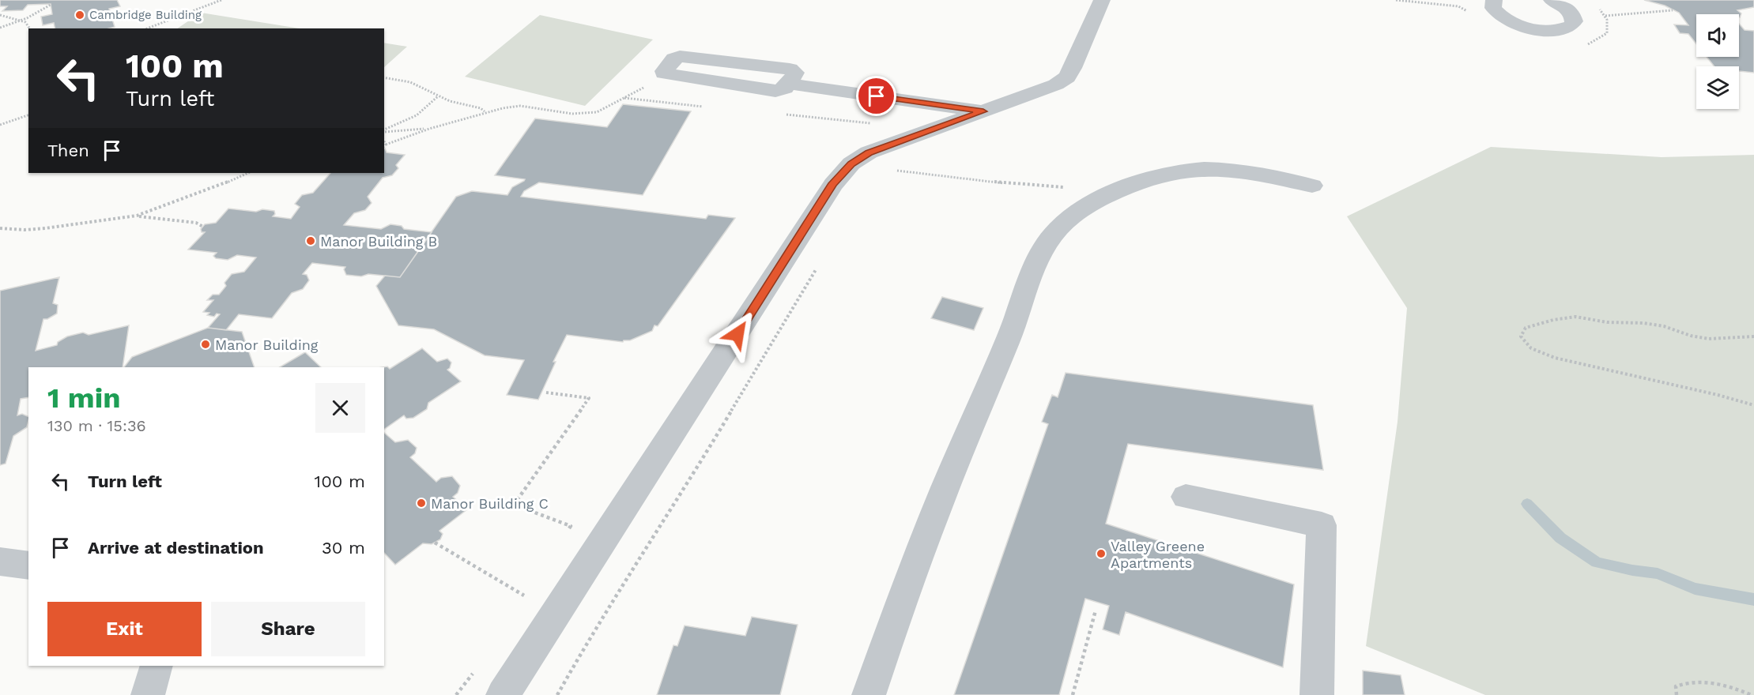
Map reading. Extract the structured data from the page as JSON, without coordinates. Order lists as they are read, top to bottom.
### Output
{
  "places": [
    "Cambridge Building",
    "Manor Building B",
    "Manor Building",
    "Manor Building C",
    "Valley Greene Apartments"
  ],
  "page": {
    "turn": ["100 m", "Turn left"],
    "then": "Then",
    "heading": ["1 min", "130 m · 15:36"],
    "list": [
      {
        "name": "Turn left",
        "value": "100 m"
      },
      {
        "name": "Arrive at destination",
        "value": "30 m"
      }
    ],
    "buttons": ["Exit", "Share"]
  }
}
